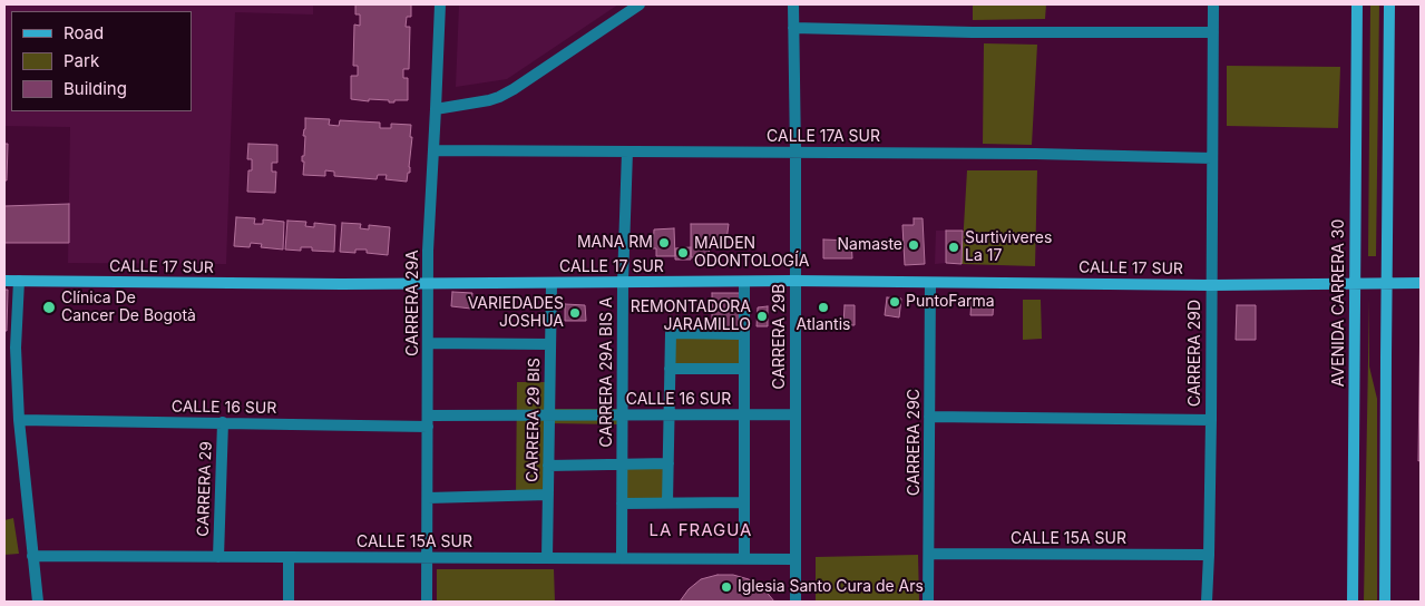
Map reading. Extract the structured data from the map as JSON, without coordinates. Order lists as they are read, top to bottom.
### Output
{
  "streets": {
    "street": [
      "CALLE 17A SUR",
      "CALLE 17 SUR",
      "CARRERA 29A",
      "AVENIDA CARRERA 30",
      "CARRERA 29B",
      "CARRERA 29D",
      "CARRERA 29A BIS A",
      "CALLE 16 SUR",
      "CARRERA 29 BIS",
      "CARRERA 29C",
      "CARRERA 29",
      "CALLE 15A SUR"
    ]
  },
  "crossings": [
    ["CALLE 17A SUR", "CARRERA 29A"],
    ["CALLE 17A SUR", "CARRERA 29B"],
    ["CALLE 17A SUR", "CARRERA 29D"],
    ["CALLE 17A SUR", "CARRERA 29A BIS A"],
    ["CALLE 17 SUR", "CARRERA 29A"],
    ["CALLE 17 SUR", "AVENIDA CARRERA 30"],
    ["CALLE 17 SUR", "CARRERA 29B"],
    ["CALLE 17 SUR", "CARRERA 29D"],
    ["CALLE 17 SUR", "CARRERA 29A BIS A"],
    ["CALLE 17 SUR", "CARRERA 29 BIS"],
    ["CALLE 17 SUR", "CARRERA 29C"],
    ["CARRERA 29A", "CALLE 16 SUR"],
    ["CARRERA 29A", "CALLE 15A SUR"],
    ["CARRERA 29B", "CALLE 16 SUR"],
    ["CARRERA 29B", "CALLE 15A SUR"],
    ["CARRERA 29D", "CALLE 15A SUR"],
    ["CARRERA 29A BIS A", "CALLE 16 SUR"],
    ["CARRERA 29A BIS A", "CALLE 15A SUR"],
    ["CALLE 16 SUR", "CARRERA 29 BIS"],
    ["CALLE 16 SUR", "CARRERA 29"],
    ["CARRERA 29 BIS", "CALLE 15A SUR"],
    ["CARRERA 29C", "CALLE 15A SUR"],
    ["CARRERA 29", "CALLE 15A SUR"]
  ],
  "districts": ["LA FRAGUA"],
  "places": [
    "MANA RM",
    "Namaste",
    "Surtiviveres La 17",
    "MAIDEN ODONTOLOGÍA",
    "PuntoFarma",
    "Clínica De Cancer De Bogotà",
    "Atlantis",
    "VARIEDADES JOSHUA",
    "REMONTADORA JARAMILLO",
    "Iglesia Santo Cura de Ars"
  ],
  "legend": ["Road", "Park", "Building"]
}
